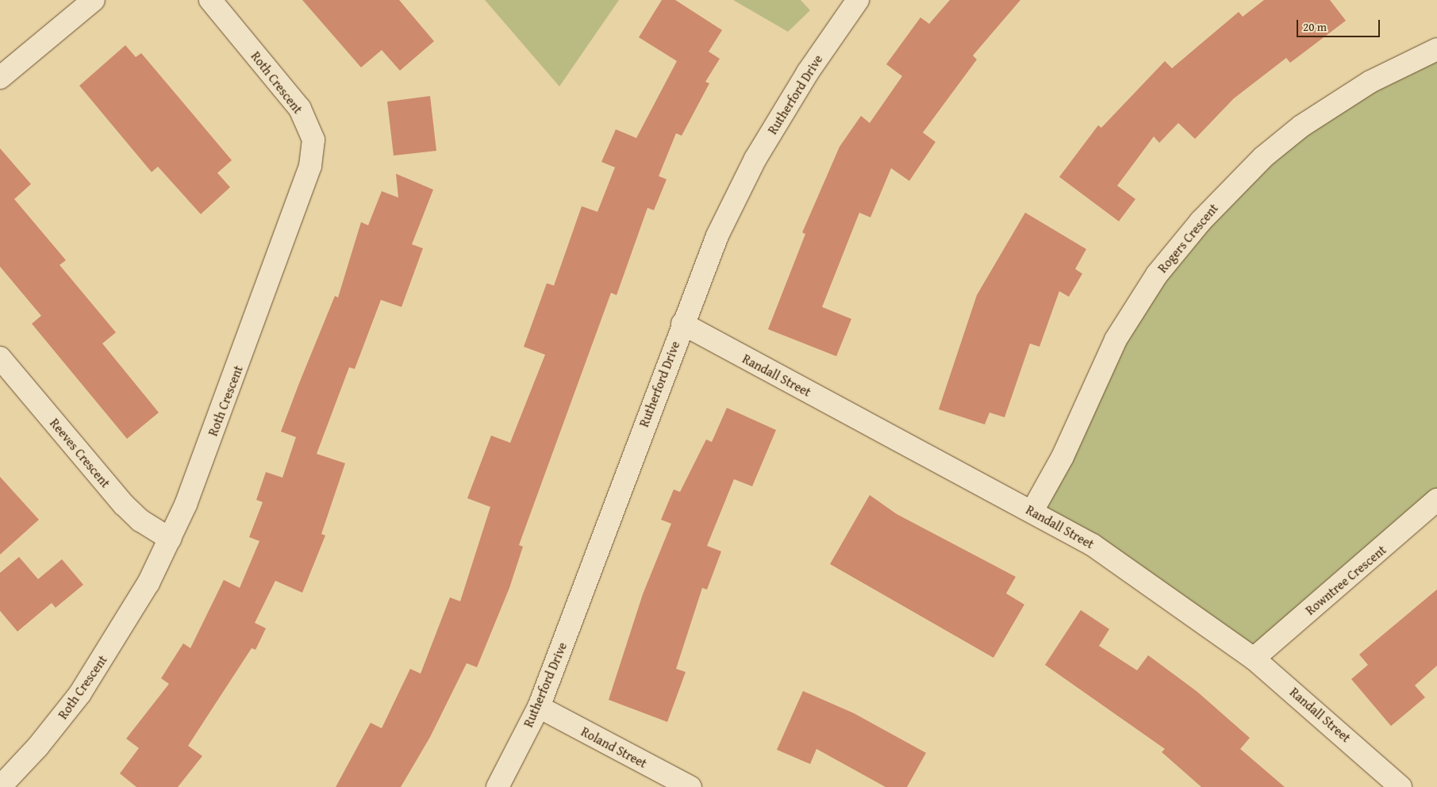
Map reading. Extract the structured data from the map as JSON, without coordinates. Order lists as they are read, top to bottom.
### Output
{
  "streets": {
    "street": [
      "Roth Crescent",
      "Rutherford Drive",
      "Rogers Crescent",
      "Randall Street",
      "Reeves Crescent",
      "Rowntree Crescent",
      "Roland Street"
    ]
  },
  "crossings": [
    ["Roth Crescent", "Reeves Crescent"],
    ["Rutherford Drive", "Randall Street"],
    ["Rutherford Drive", "Roland Street"],
    ["Rogers Crescent", "Randall Street"],
    ["Randall Street", "Rowntree Crescent"]
  ],
  "scale_bar": "20 m"
}
